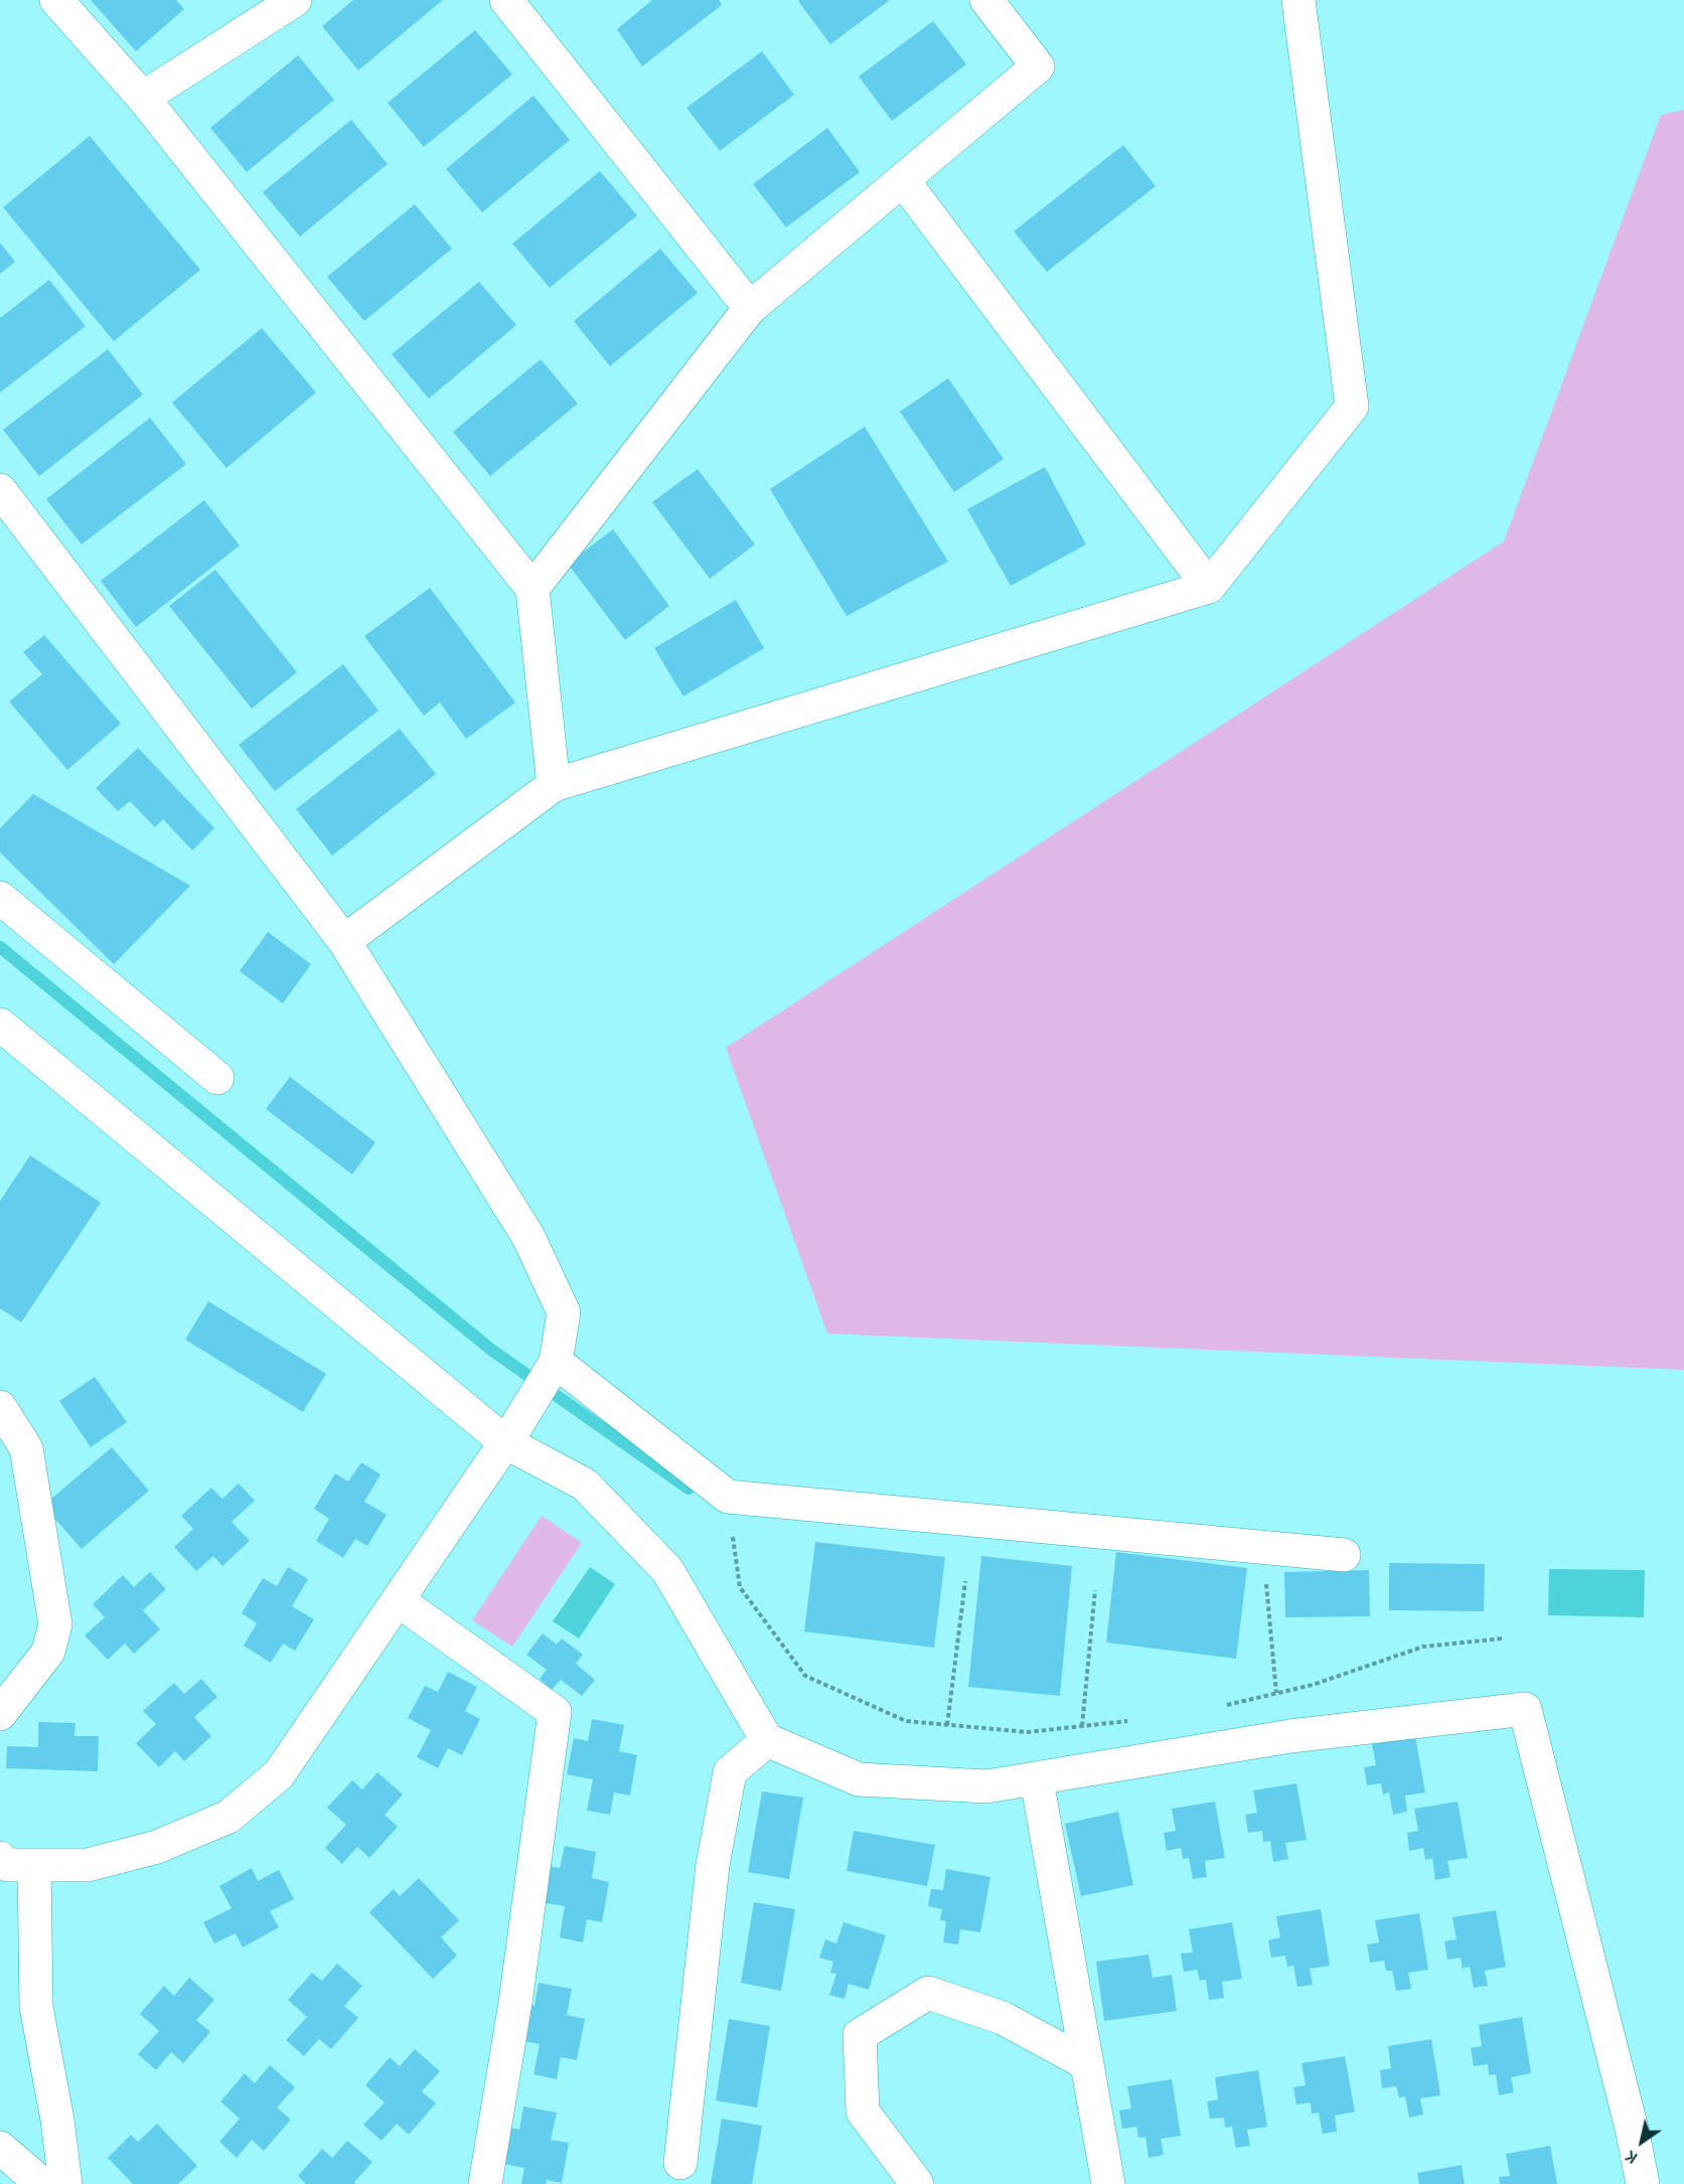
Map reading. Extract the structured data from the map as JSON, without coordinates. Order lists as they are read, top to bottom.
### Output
{
  "north": "bottom left"
}
